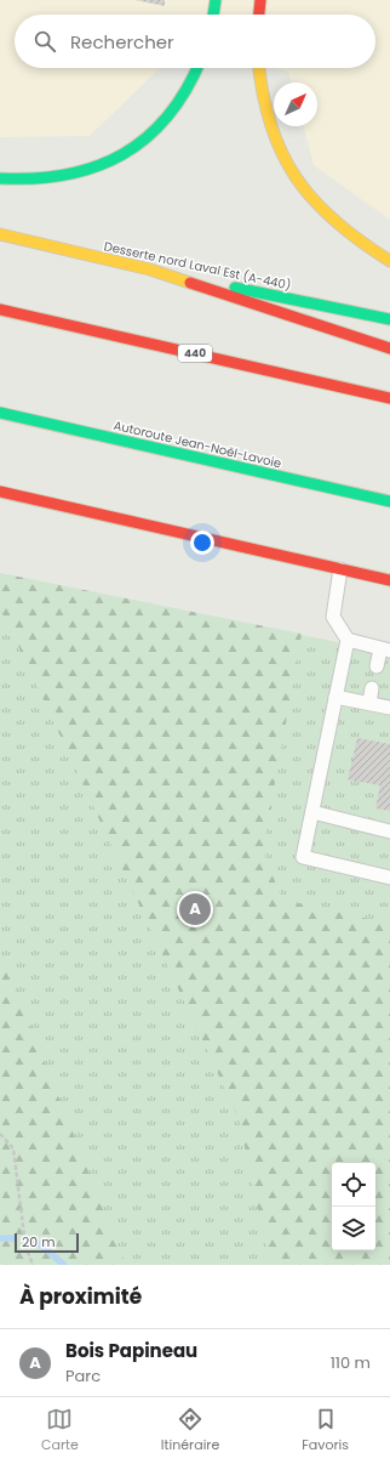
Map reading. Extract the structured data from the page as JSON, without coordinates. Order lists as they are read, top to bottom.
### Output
{
  "streets": {
    "main road": ["Desserte nord Laval Est (A-440)", "440", "Autoroute Jean-Noël-Lavoie"]
  },
  "scale_bar": "20 m",
  "north": "top right",
  "page": {
    "search": "Rechercher",
    "pins": "A",
    "scale": "20 m",
    "heading": "À proximité",
    "list": [
      {
        "mark": "A",
        "name": "Bois Papineau",
        "note": "Parc",
        "value": "110 m"
      }
    ],
    "nav": ["Carte", "Itinéraire", "Favoris"]
  }
}
